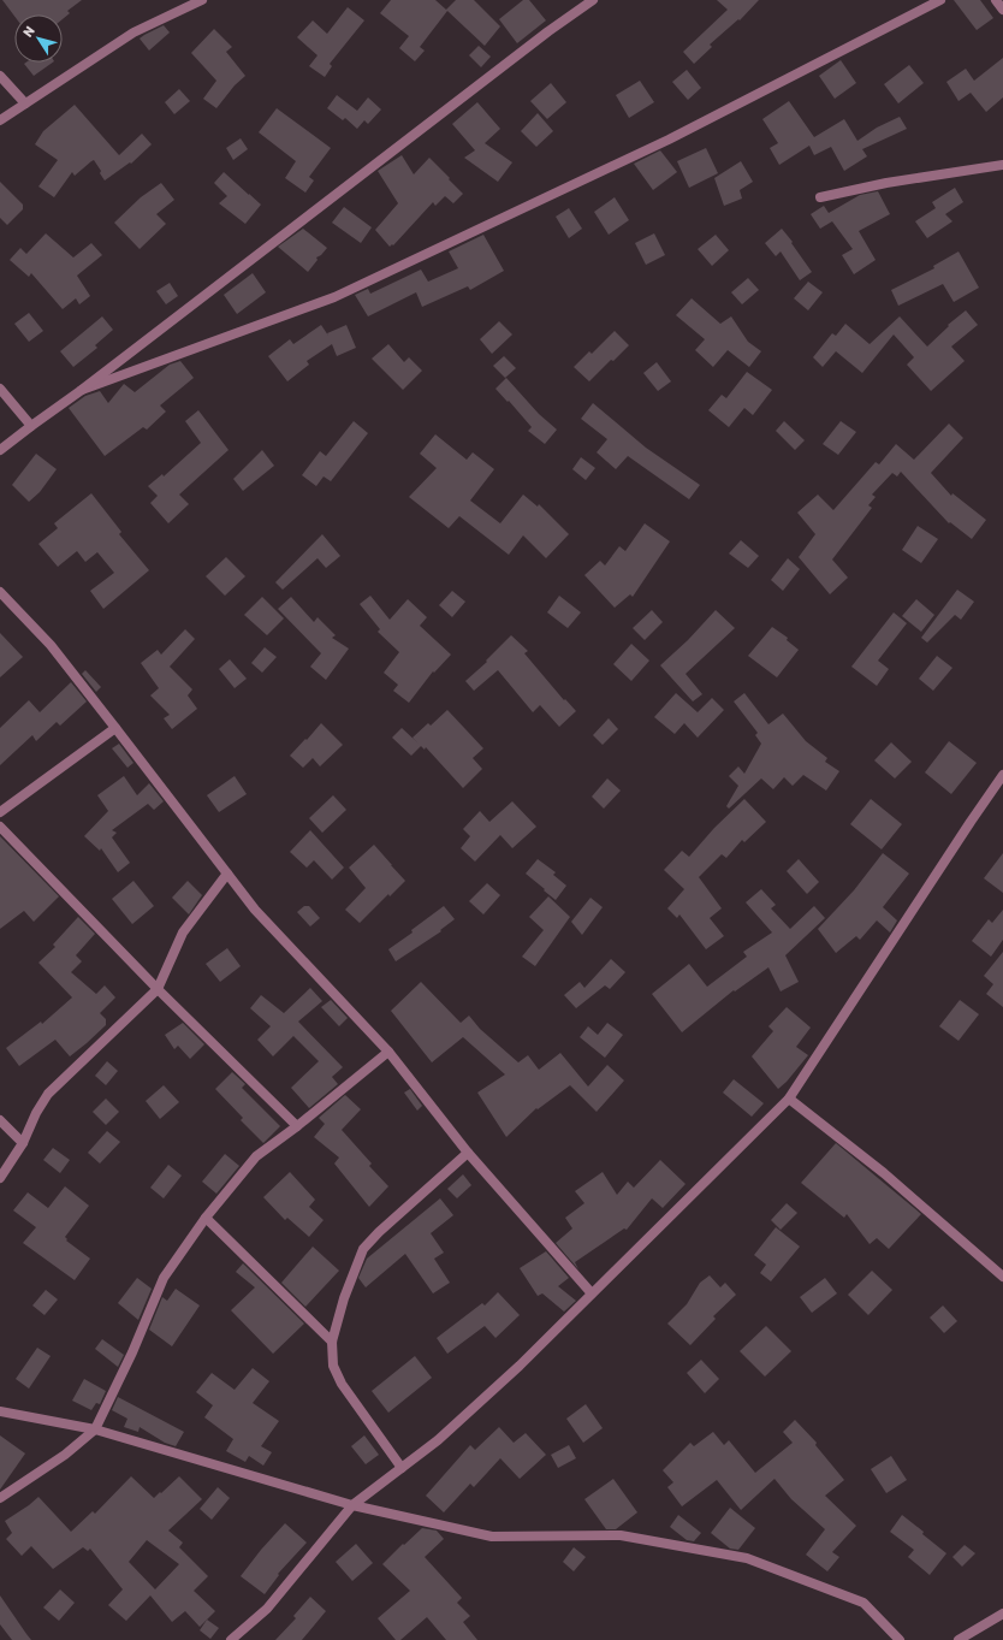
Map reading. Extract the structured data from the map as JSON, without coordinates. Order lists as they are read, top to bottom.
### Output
{
  "north": "top left"
}
